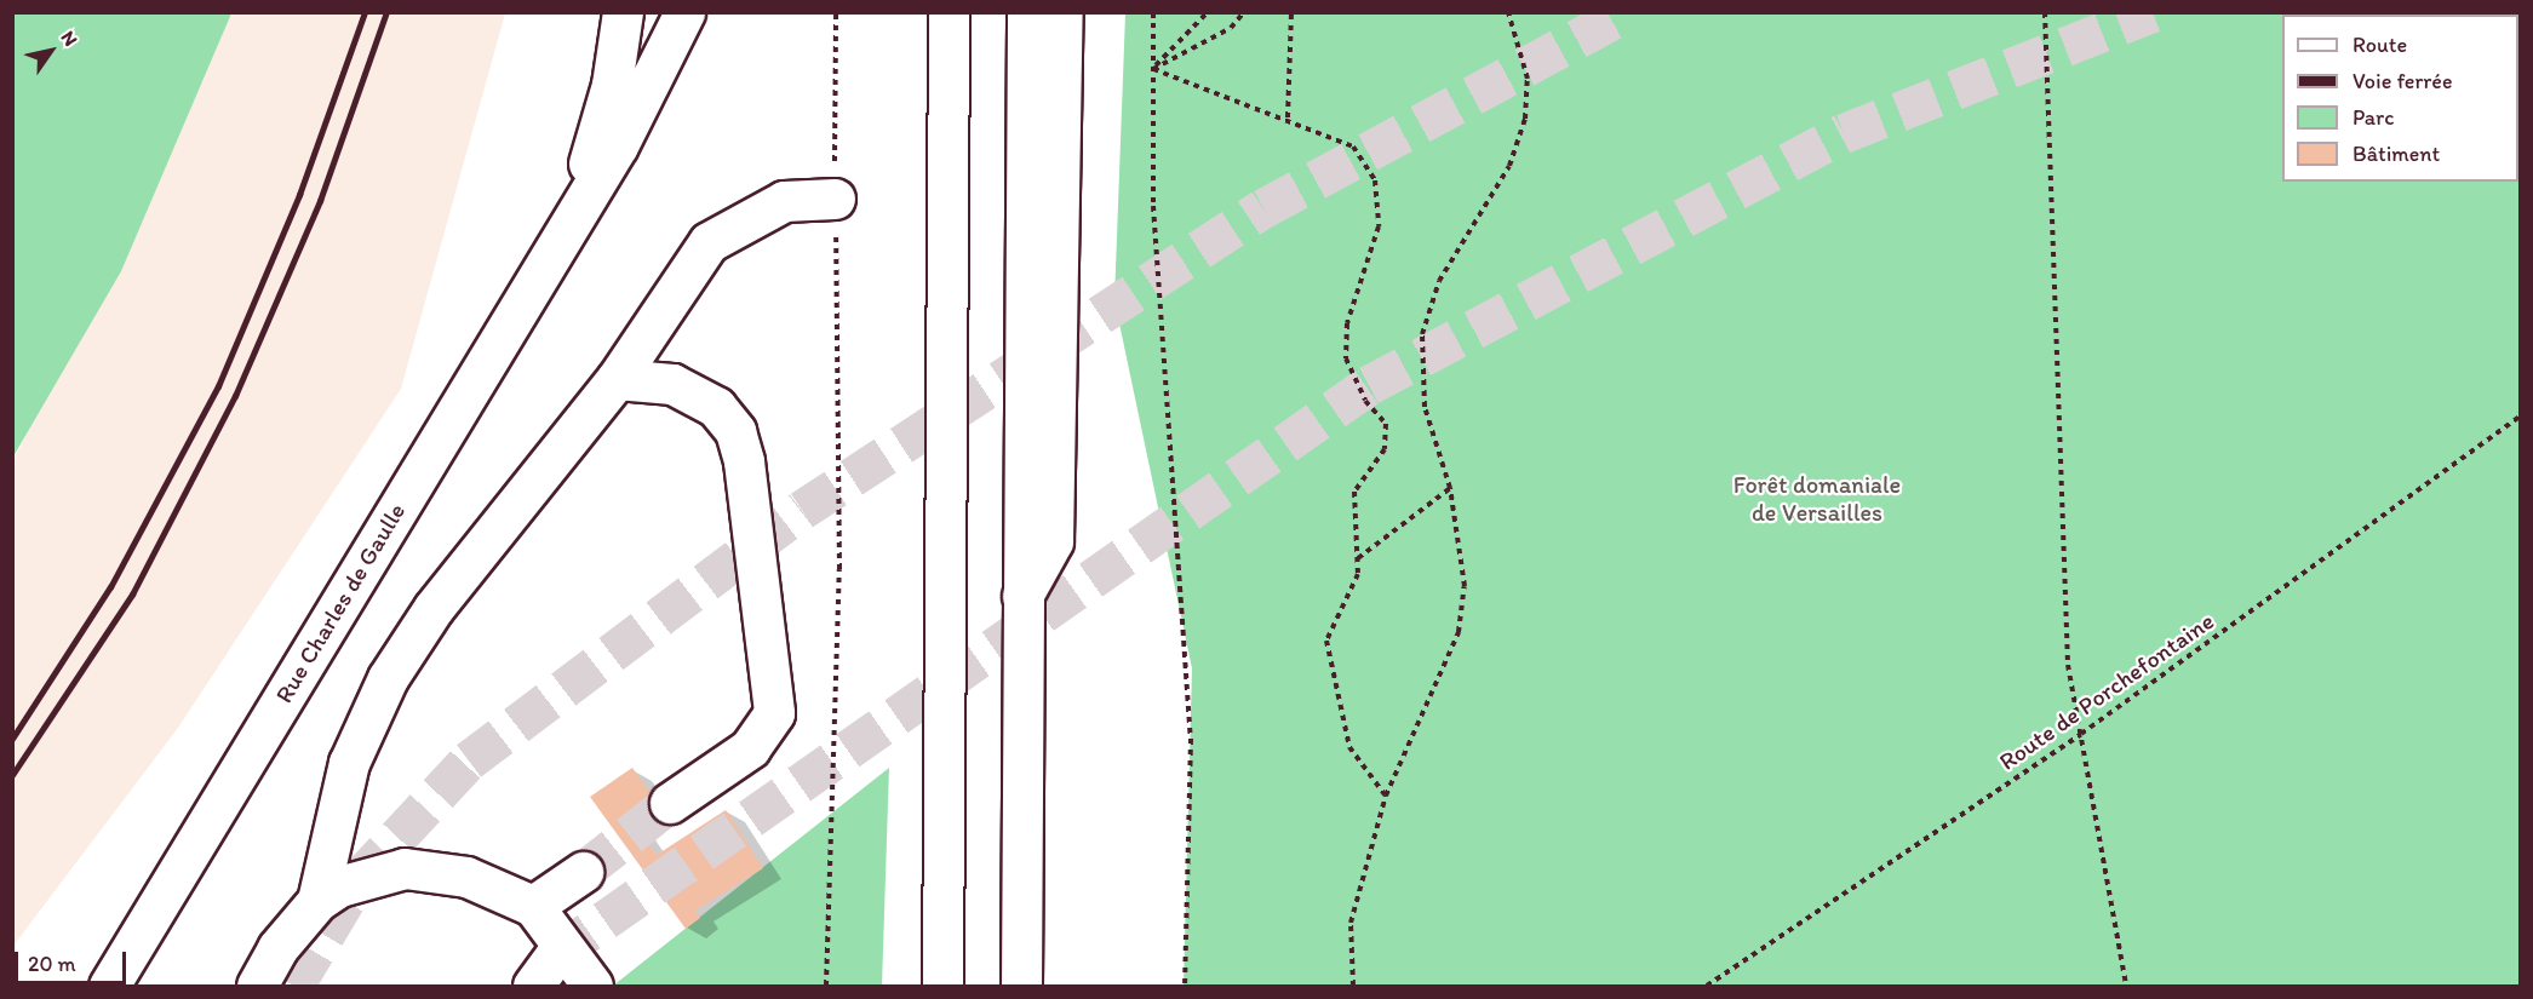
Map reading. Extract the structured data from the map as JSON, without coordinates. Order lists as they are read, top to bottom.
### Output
{
  "streets": {
    "main road": ["Rue Charles de Gaulle"],
    "path": ["Route de Porchefontaine"]
  },
  "parks": ["Forêt domaniale de Versailles"],
  "legend": [
    "Route",
    "Voie ferrée",
    "Parc",
    "Bâtiment"
  ],
  "scale_bar": "20 m",
  "north": "top right"
}
